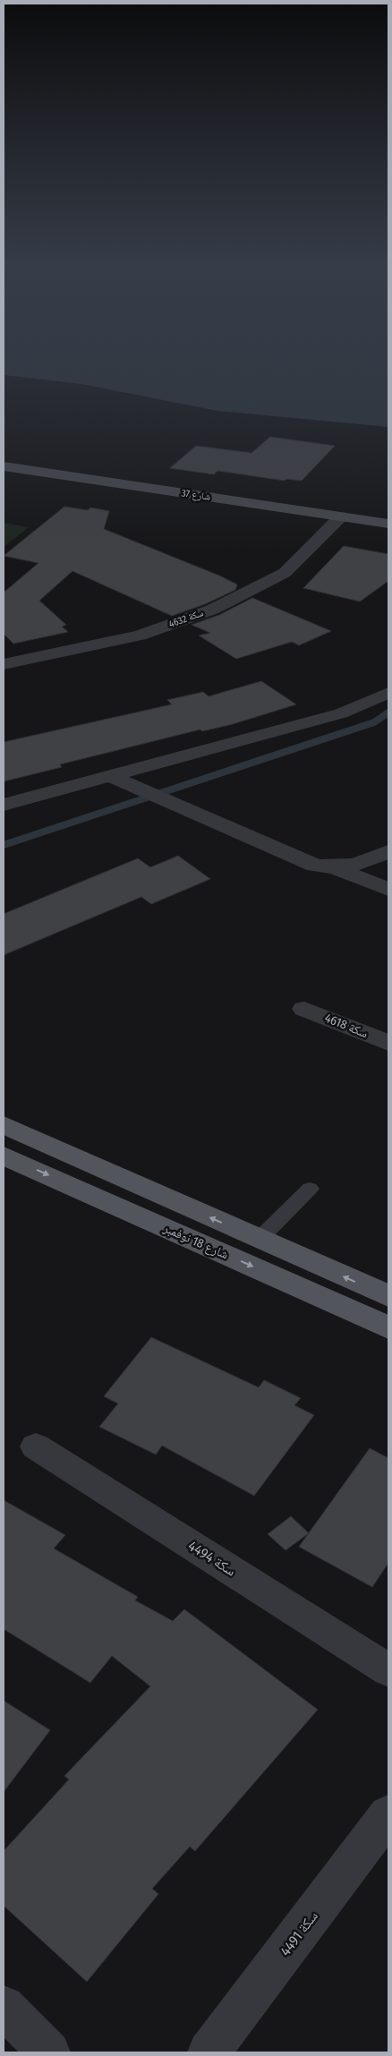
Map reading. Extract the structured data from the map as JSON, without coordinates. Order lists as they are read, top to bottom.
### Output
{
  "streets": {
    "main road": ["شارع 18 نوفمبر"],
    "street": [
      "شارع 37",
      "سكة 4632",
      "سكة 4618",
      "سكة 4494",
      "سكة 4491"
    ]
  },
  "crossings": [
    ["شارع 37", "سكة 4632"]
  ]
}
